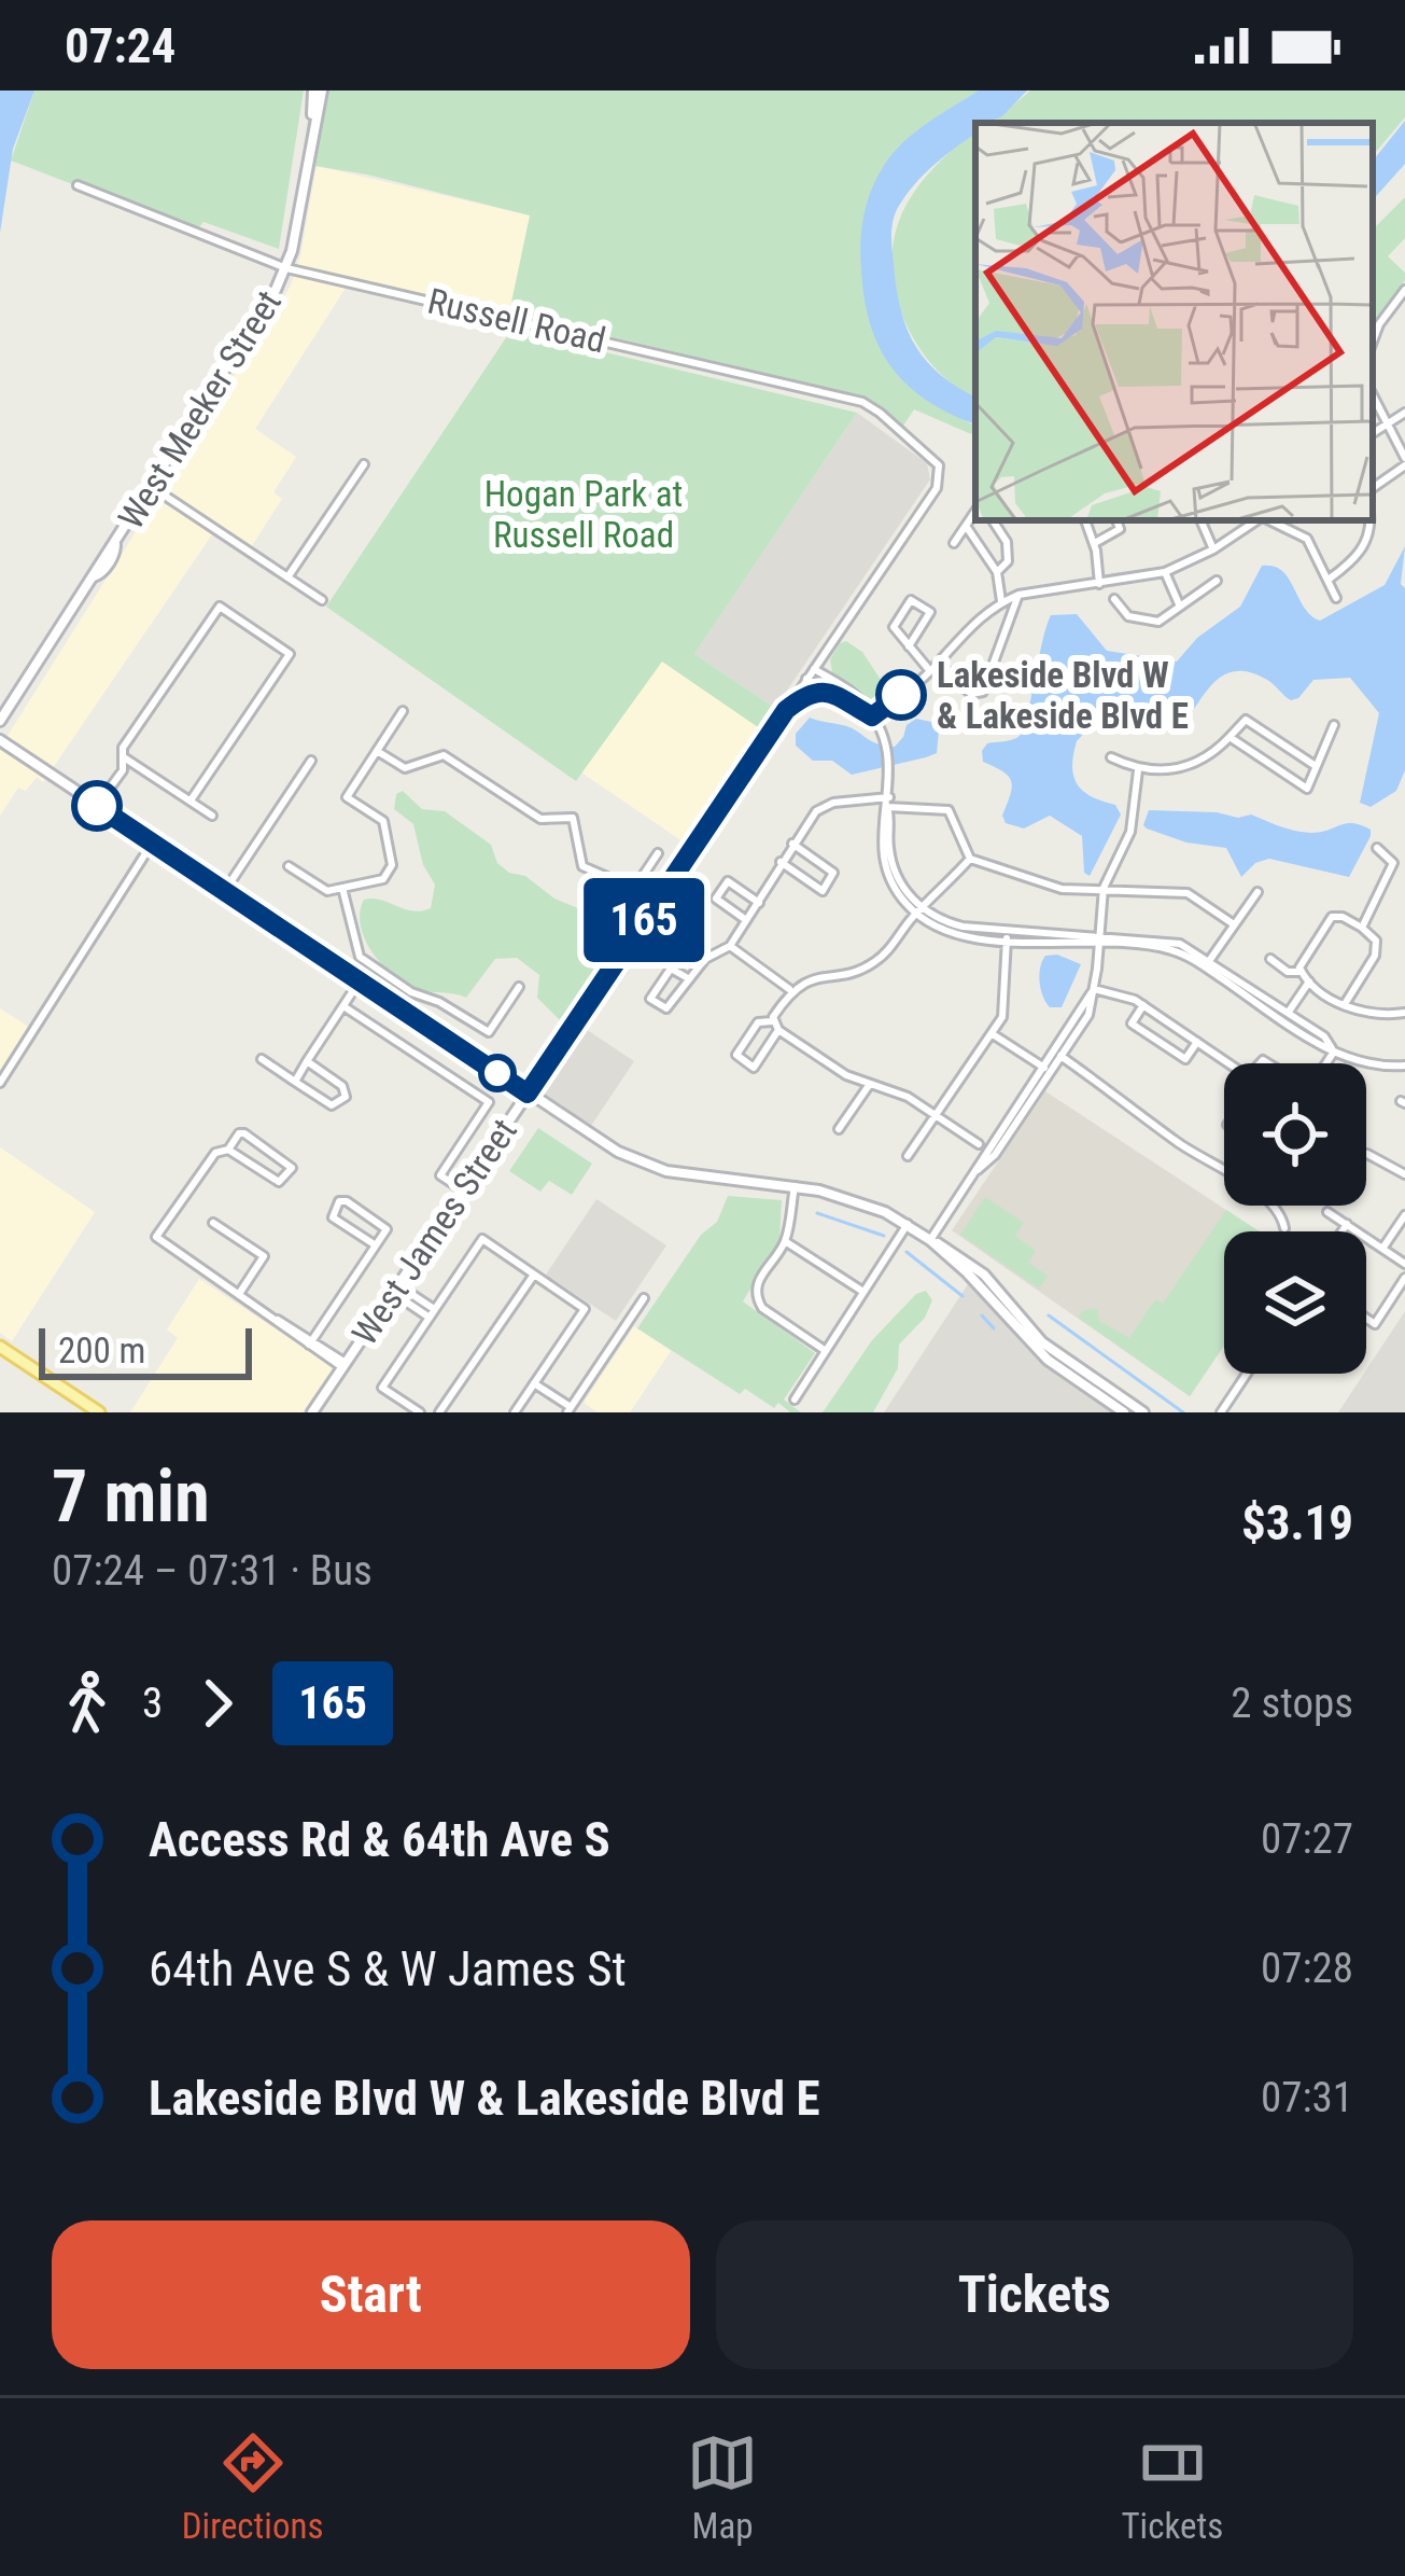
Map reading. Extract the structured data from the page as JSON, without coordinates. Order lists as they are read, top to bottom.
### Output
{
  "streets": {
    "street": ["Russell Road", "West Meeker Street", "West James Street"]
  },
  "crossings": [
    ["Russell Road", "West Meeker Street"],
    ["Russell Road", "West James Street"]
  ],
  "parks": ["Hogan Park at Russell Road"],
  "places": ["Lakeside Blvd W & Lakeside Blvd E"],
  "lines": ["bus line 165"],
  "scale_bar": "200 m",
  "page": {
    "status": "07:24",
    "on_map": "165",
    "scale": "200 m",
    "heading": ["7 min", "07:24 – 07:31 · Bus", "$3.19"],
    "legs": ["3", "165", "2 stops"],
    "list": [
      {
        "name": "Access Rd & 64th Ave S",
        "value": "07:27"
      },
      {
        "name": "64th Ave S & W James St",
        "value": "07:28"
      },
      {
        "name": "Lakeside Blvd W & Lakeside Blvd E",
        "value": "07:31"
      }
    ],
    "buttons": ["Start", "Tickets"],
    "tabs": ["Directions", "Map", "Tickets"]
  }
}
